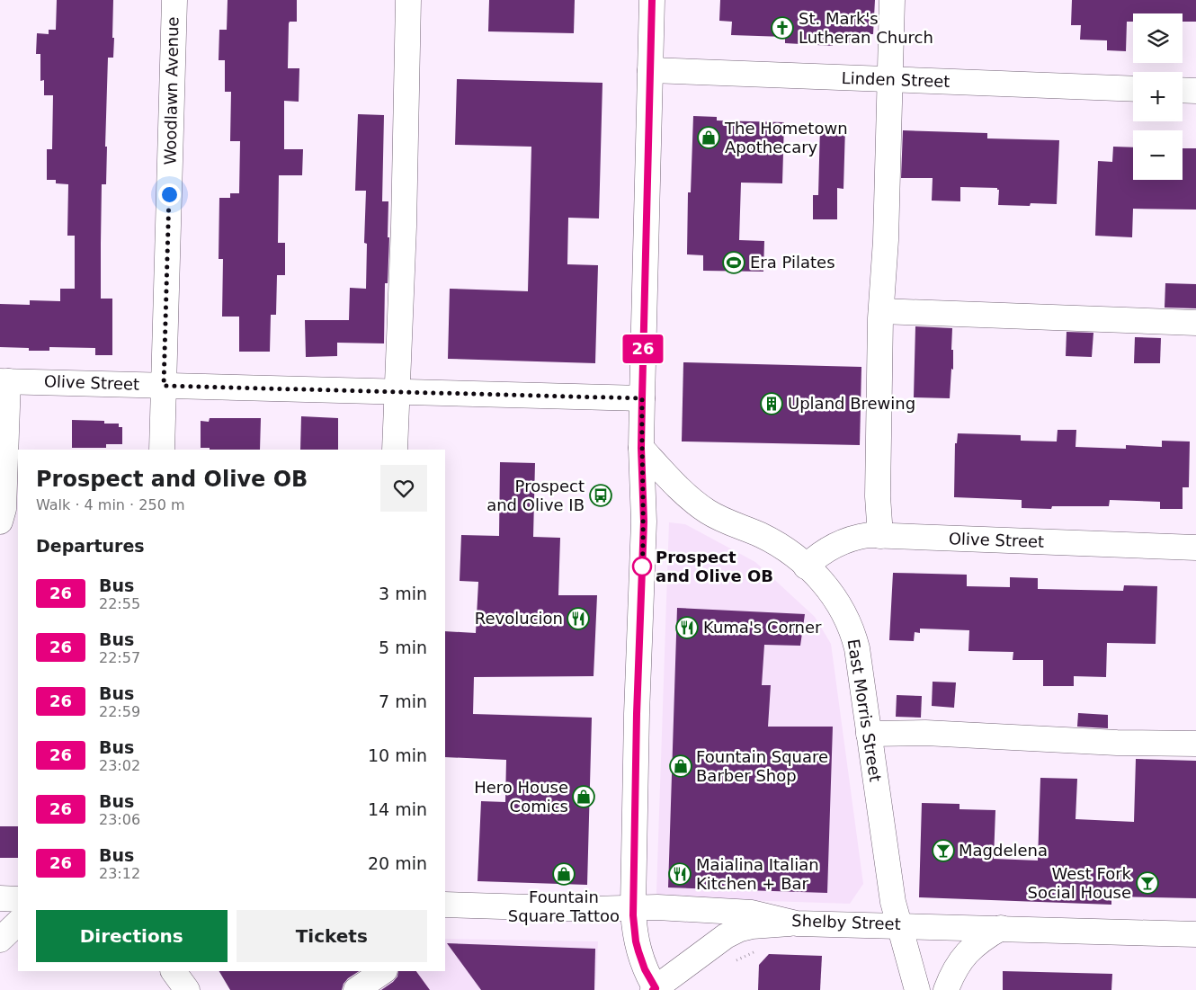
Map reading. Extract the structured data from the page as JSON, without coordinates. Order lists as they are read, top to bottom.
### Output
{
  "streets": {
    "main road": [
      "Linden Street",
      "Woodlawn Avenue",
      "Olive Street",
      "East Morris Street",
      "Shelby Street"
    ]
  },
  "crossings": [
    ["Woodlawn Avenue", "Olive Street"],
    ["Olive Street", "East Morris Street"],
    ["East Morris Street", "Shelby Street"]
  ],
  "places": {
    "church": ["St. Mark's Lutheran Church"],
    "shop": [
      "The Hometown Apothecary",
      "Fountain Square Barber Shop",
      "Hero House Comics",
      "Fountain Square Tattoo"
    ],
    "sports": ["Era Pilates"],
    "building": ["Upland Brewing"],
    "bus stop": ["Prospect and Olive IB"],
    "other": ["Prospect and Olive OB"],
    "restaurant": ["Revolucion", "Kuma's Corner", "Maialina Italian Kitchen + Bar"],
    "bar": ["Magdelena", "West Fork Social House"]
  },
  "lines": ["bus line 26"],
  "page": {
    "on_map": "26",
    "map_buttons": ["+", "−"],
    "heading": [
      ["Prospect and Olive OB", "Walk · 4 min · 250 m"],
      "Departures"
    ],
    "list": [
      {
        "mark": "26",
        "name": "Bus",
        "note": "22:55",
        "value": "3 min"
      },
      {
        "mark": "26",
        "name": "Bus",
        "note": "22:57",
        "value": "5 min"
      },
      {
        "mark": "26",
        "name": "Bus",
        "note": "22:59",
        "value": "7 min"
      },
      {
        "mark": "26",
        "name": "Bus",
        "note": "23:02",
        "value": "10 min"
      },
      {
        "mark": "26",
        "name": "Bus",
        "note": "23:06",
        "value": "14 min"
      },
      {
        "mark": "26",
        "name": "Bus",
        "note": "23:12",
        "value": "20 min"
      }
    ],
    "buttons": ["Directions", "Tickets"]
  }
}
